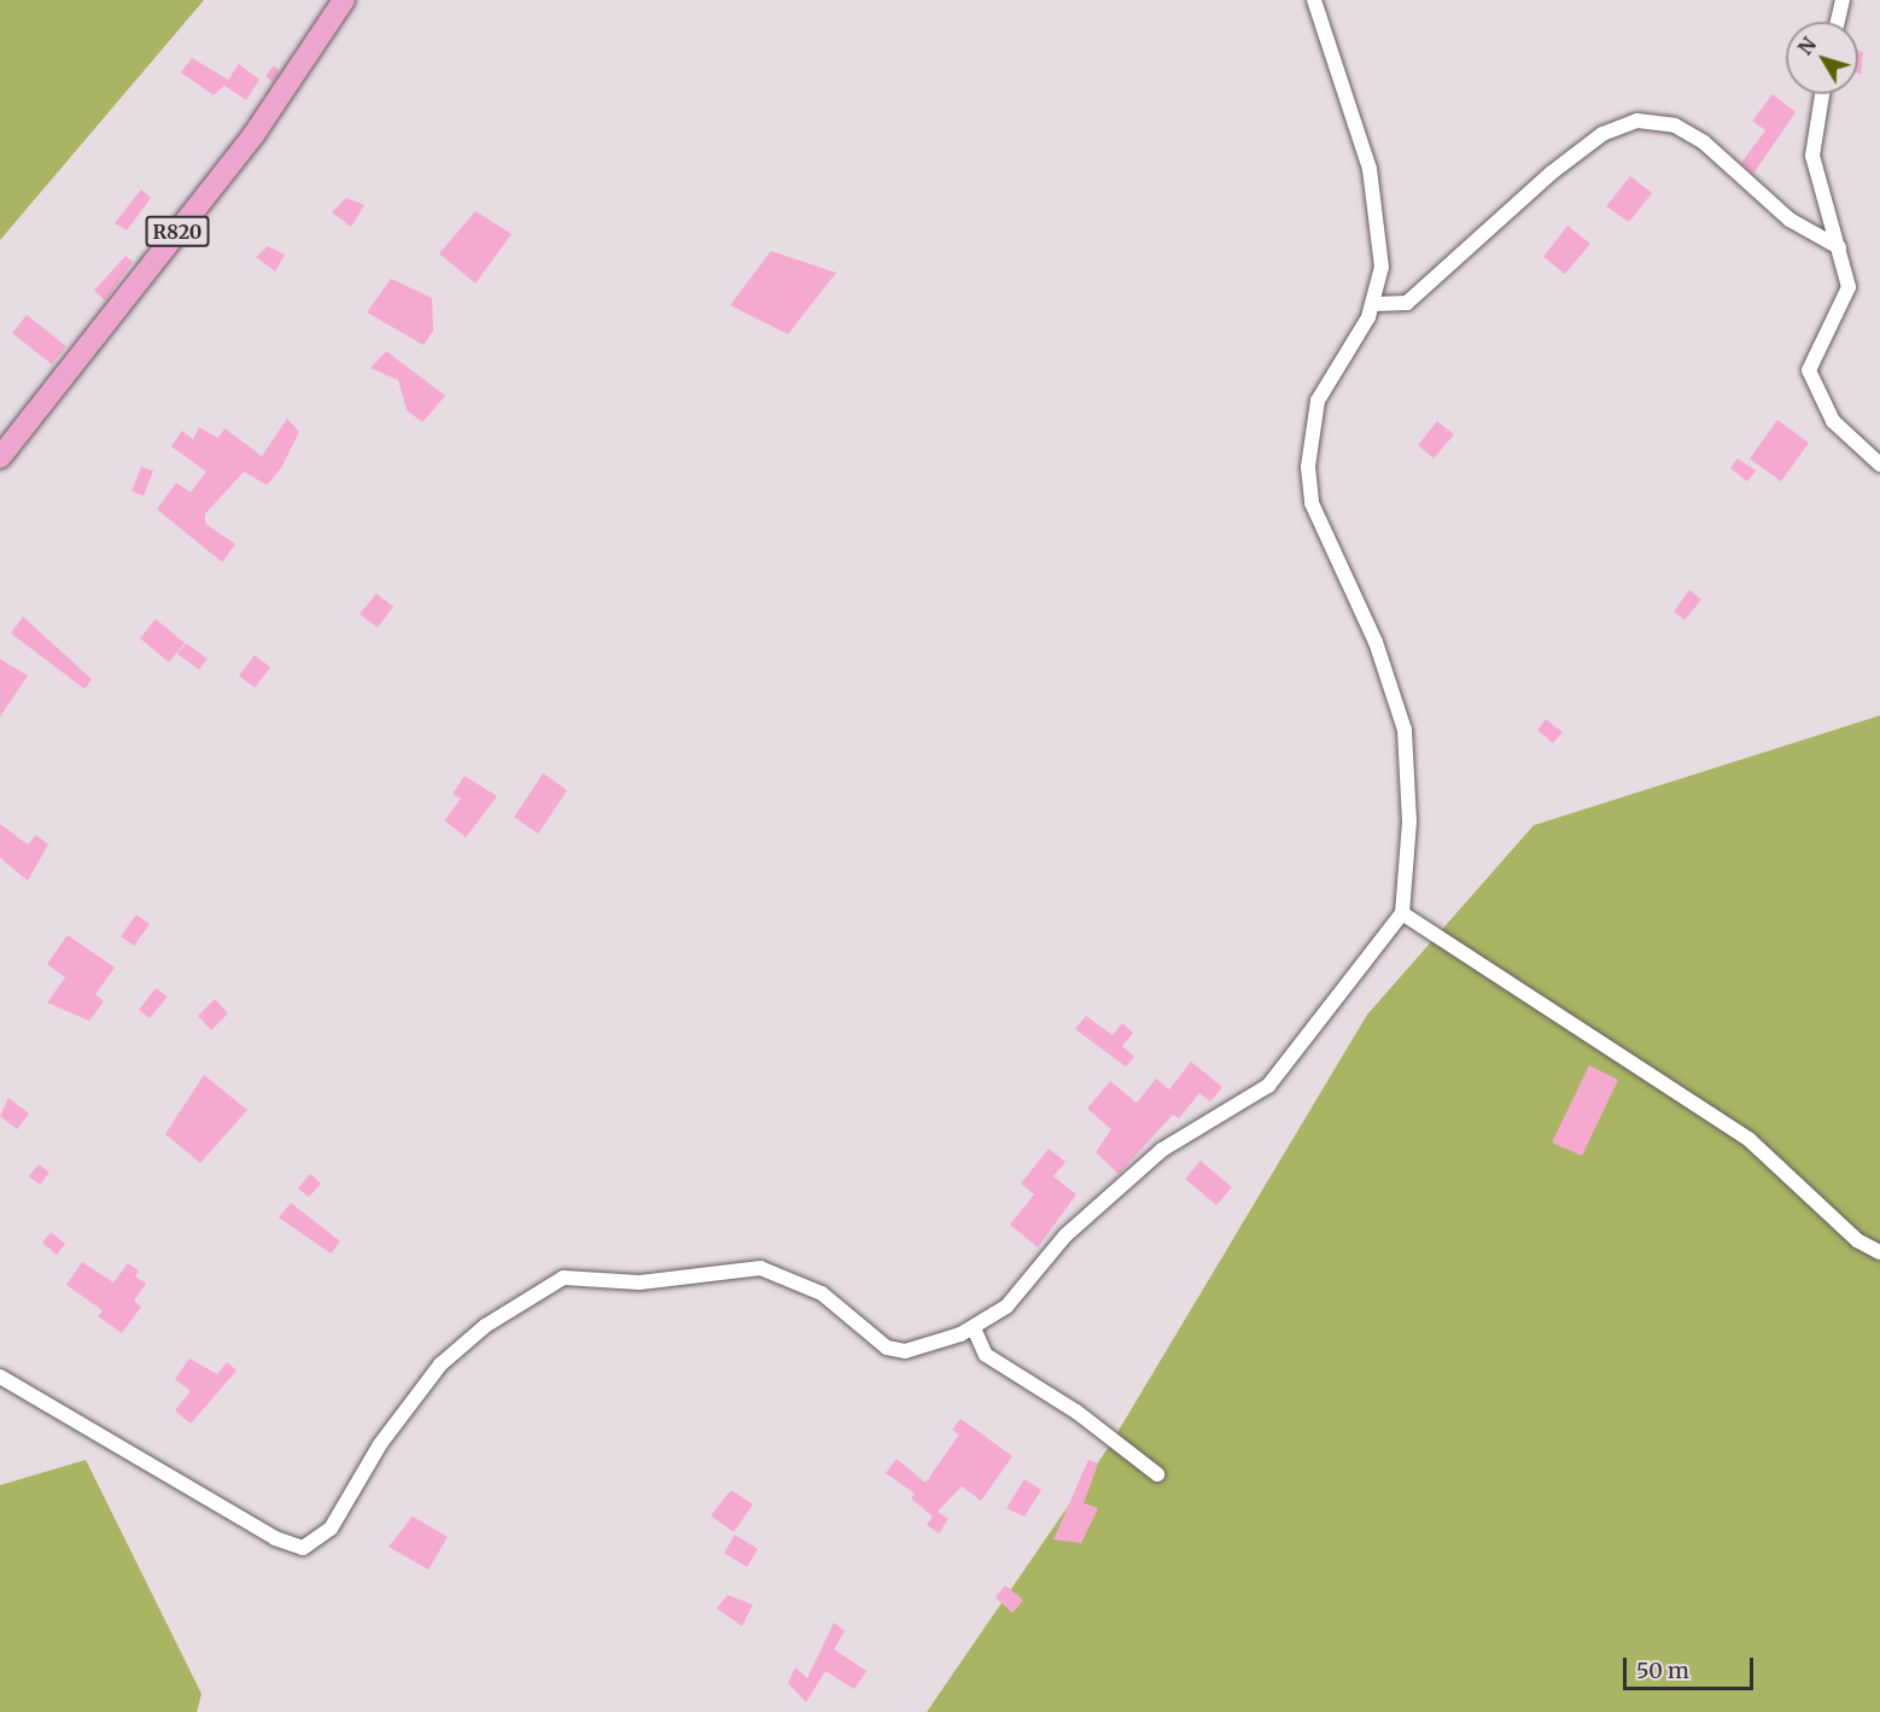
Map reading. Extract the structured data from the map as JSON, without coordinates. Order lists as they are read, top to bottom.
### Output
{
  "streets": {
    "main road": ["R820"]
  },
  "scale_bar": "50 m",
  "north": "top left"
}
